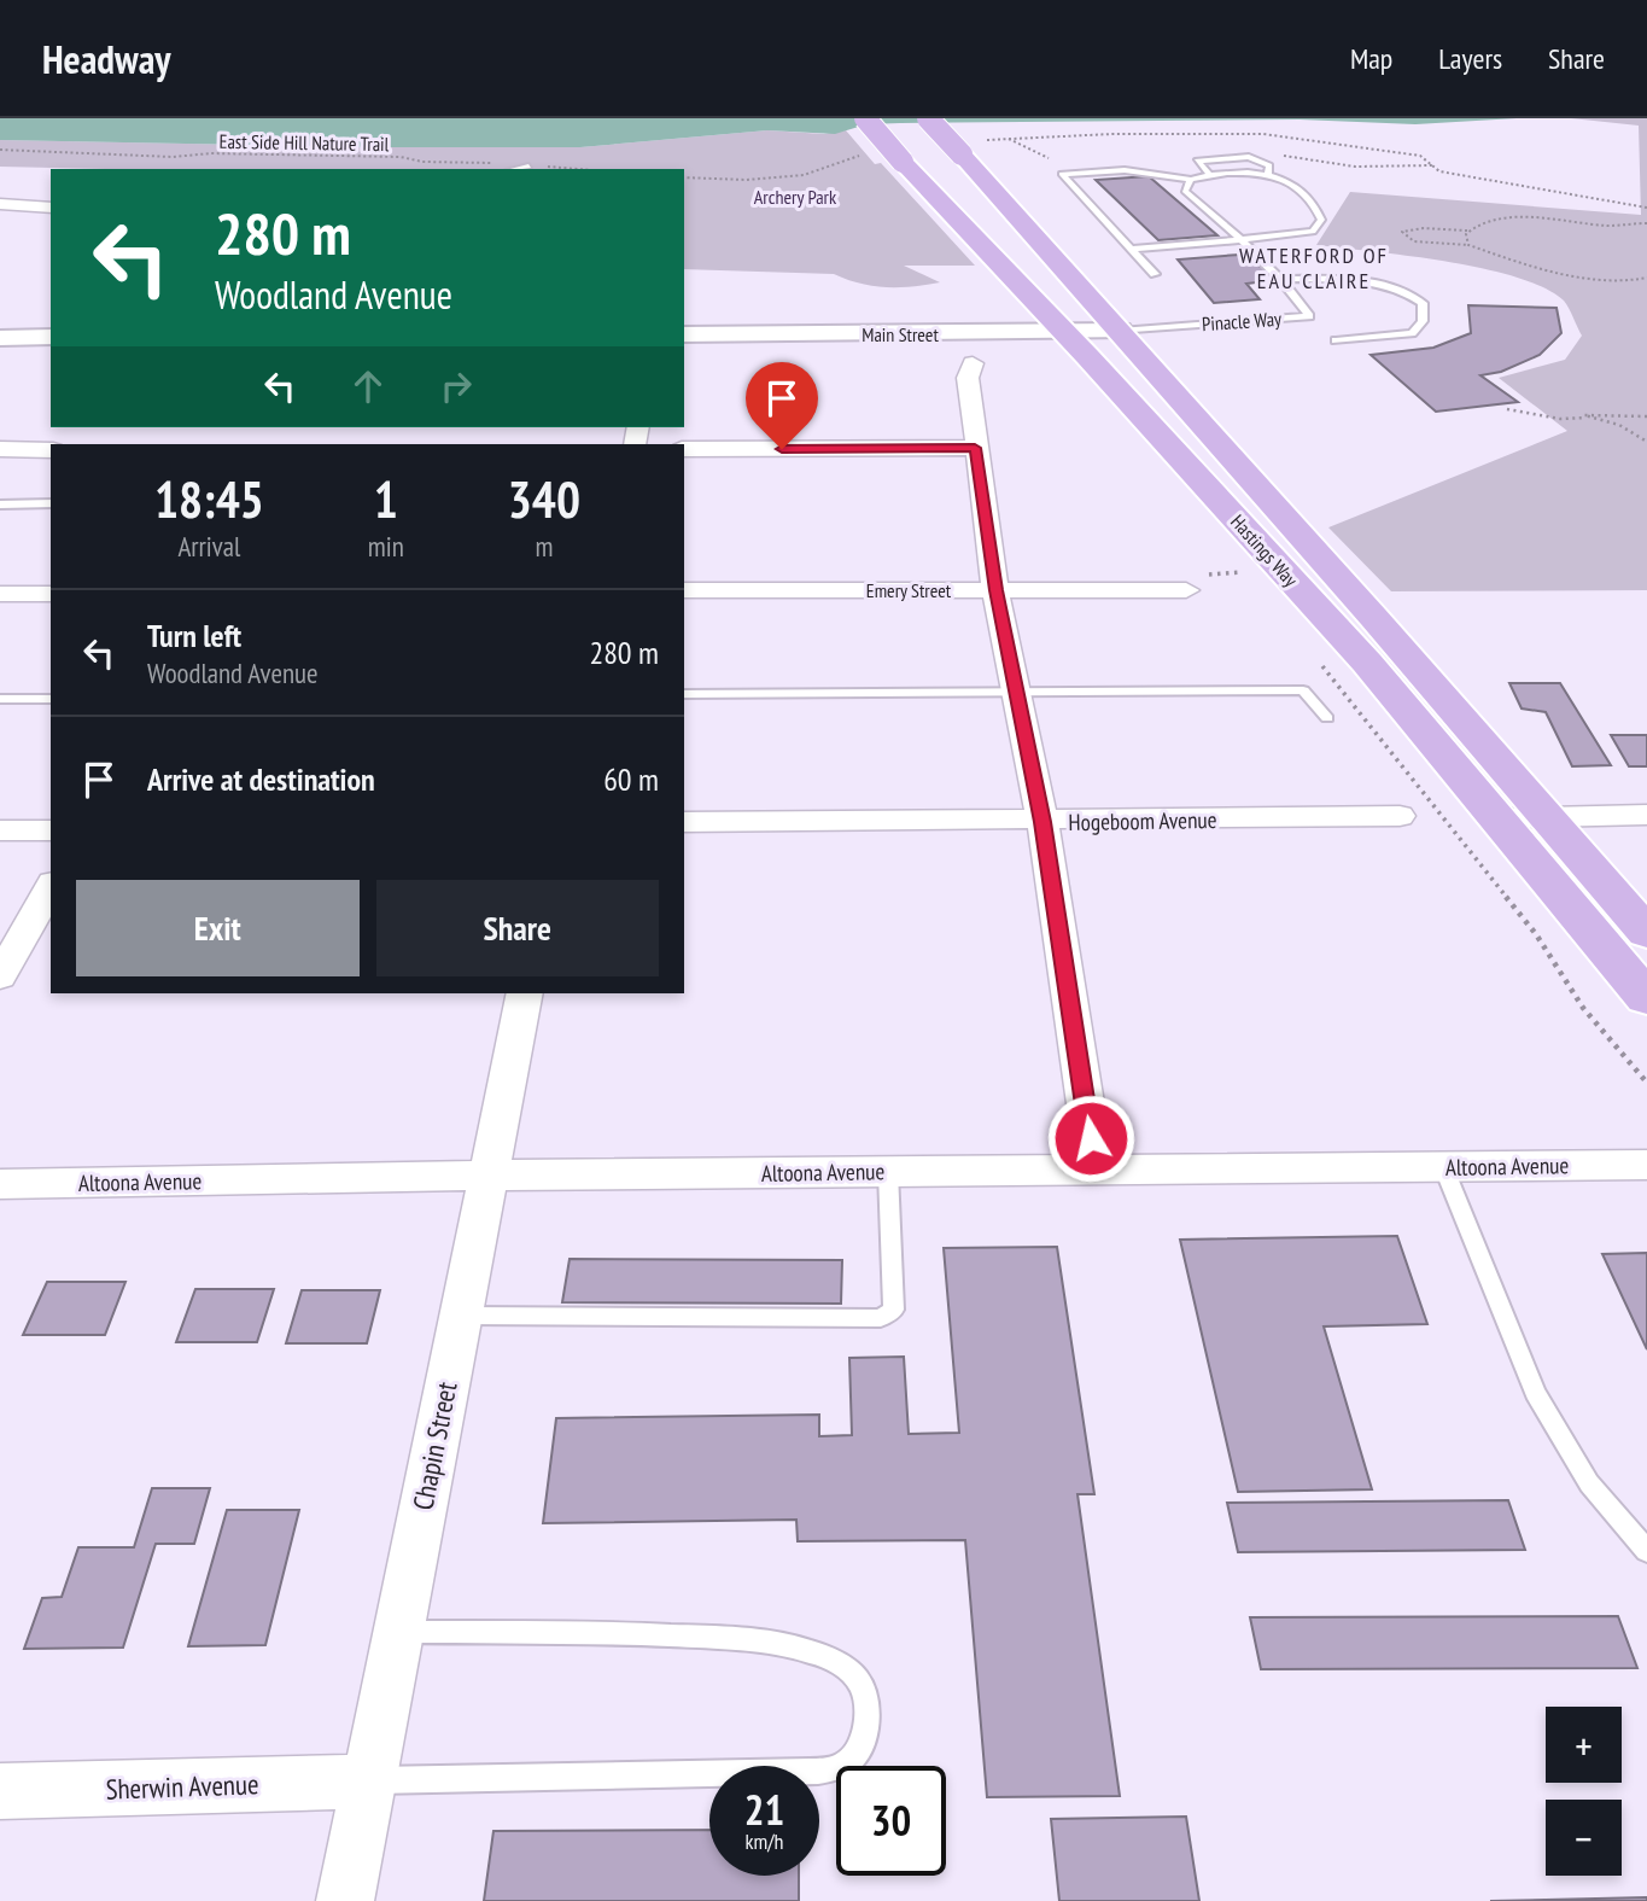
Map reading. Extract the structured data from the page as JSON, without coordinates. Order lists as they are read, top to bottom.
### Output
{
  "streets": {
    "main road": ["Hastings Way"],
    "street": [
      "Main Street",
      "Emery Street",
      "Hogeboom Avenue",
      "Altoona Avenue",
      "Chapin Street",
      "Sherwin Avenue"
    ],
    "lane": ["Pinacle Way"],
    "path": ["East Side Hill Nature Trail"]
  },
  "crossings": [
    ["Pinacle Way", "Main Street"],
    ["Pinacle Way", "Hastings Way"],
    ["Main Street", "Hastings Way"],
    ["Altoona Avenue", "Chapin Street"],
    ["Chapin Street", "Sherwin Avenue"]
  ],
  "districts": ["WATERFORD OF EAU CLAIRE"],
  "parks": ["Archery Park"],
  "page": {
    "header": "Headway",
    "nav": ["Map", "Layers", "Share"],
    "turn": ["280 m", "Woodland Avenue"],
    "eta": [
      "18:45",
      "Arrival",
      "1",
      "min",
      "340",
      "m"
    ],
    "list": [
      {
        "name": "Turn left",
        "note": "Woodland Avenue",
        "value": "280 m"
      },
      {
        "name": "Arrive at destination",
        "value": "60 m"
      }
    ],
    "buttons": ["Exit", "Share"],
    "map_buttons": ["+", "−"],
    "speed": "21 km/h",
    "limit": "30"
  }
}
